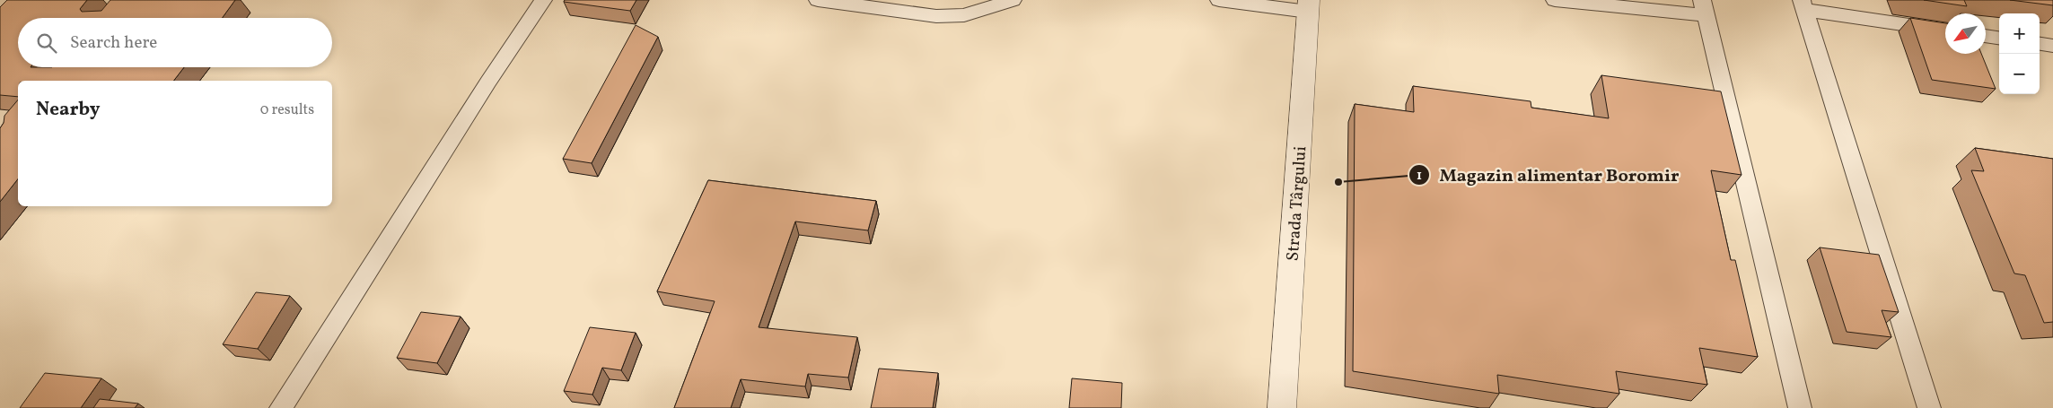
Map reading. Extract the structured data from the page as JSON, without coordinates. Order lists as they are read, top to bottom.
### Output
{
  "streets": {
    "street": ["Strada Târgului"]
  },
  "places": ["Magazin alimentar Boromir"],
  "north": "bottom left",
  "page": {
    "map_buttons": ["+", "−"],
    "search": "Search here",
    "heading": ["Nearby", "0 results"]
  }
}
